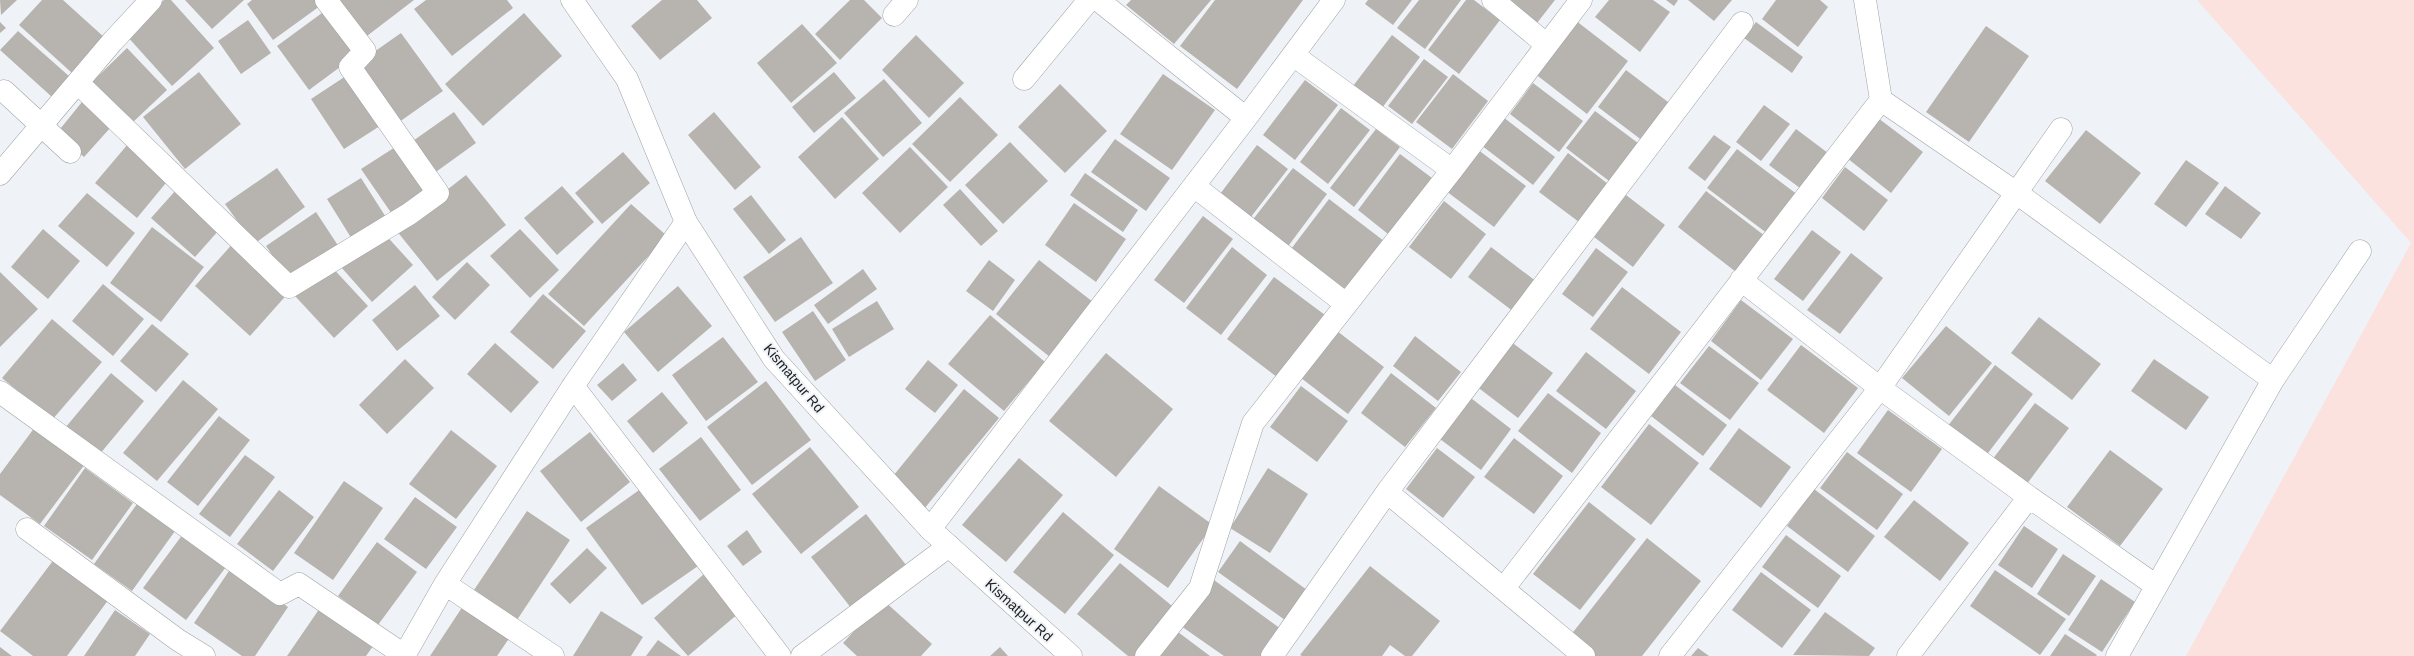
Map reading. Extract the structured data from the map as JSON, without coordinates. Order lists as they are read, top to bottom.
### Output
{
  "streets": {
    "street": ["Kismatpur Rd"]
  }
}
